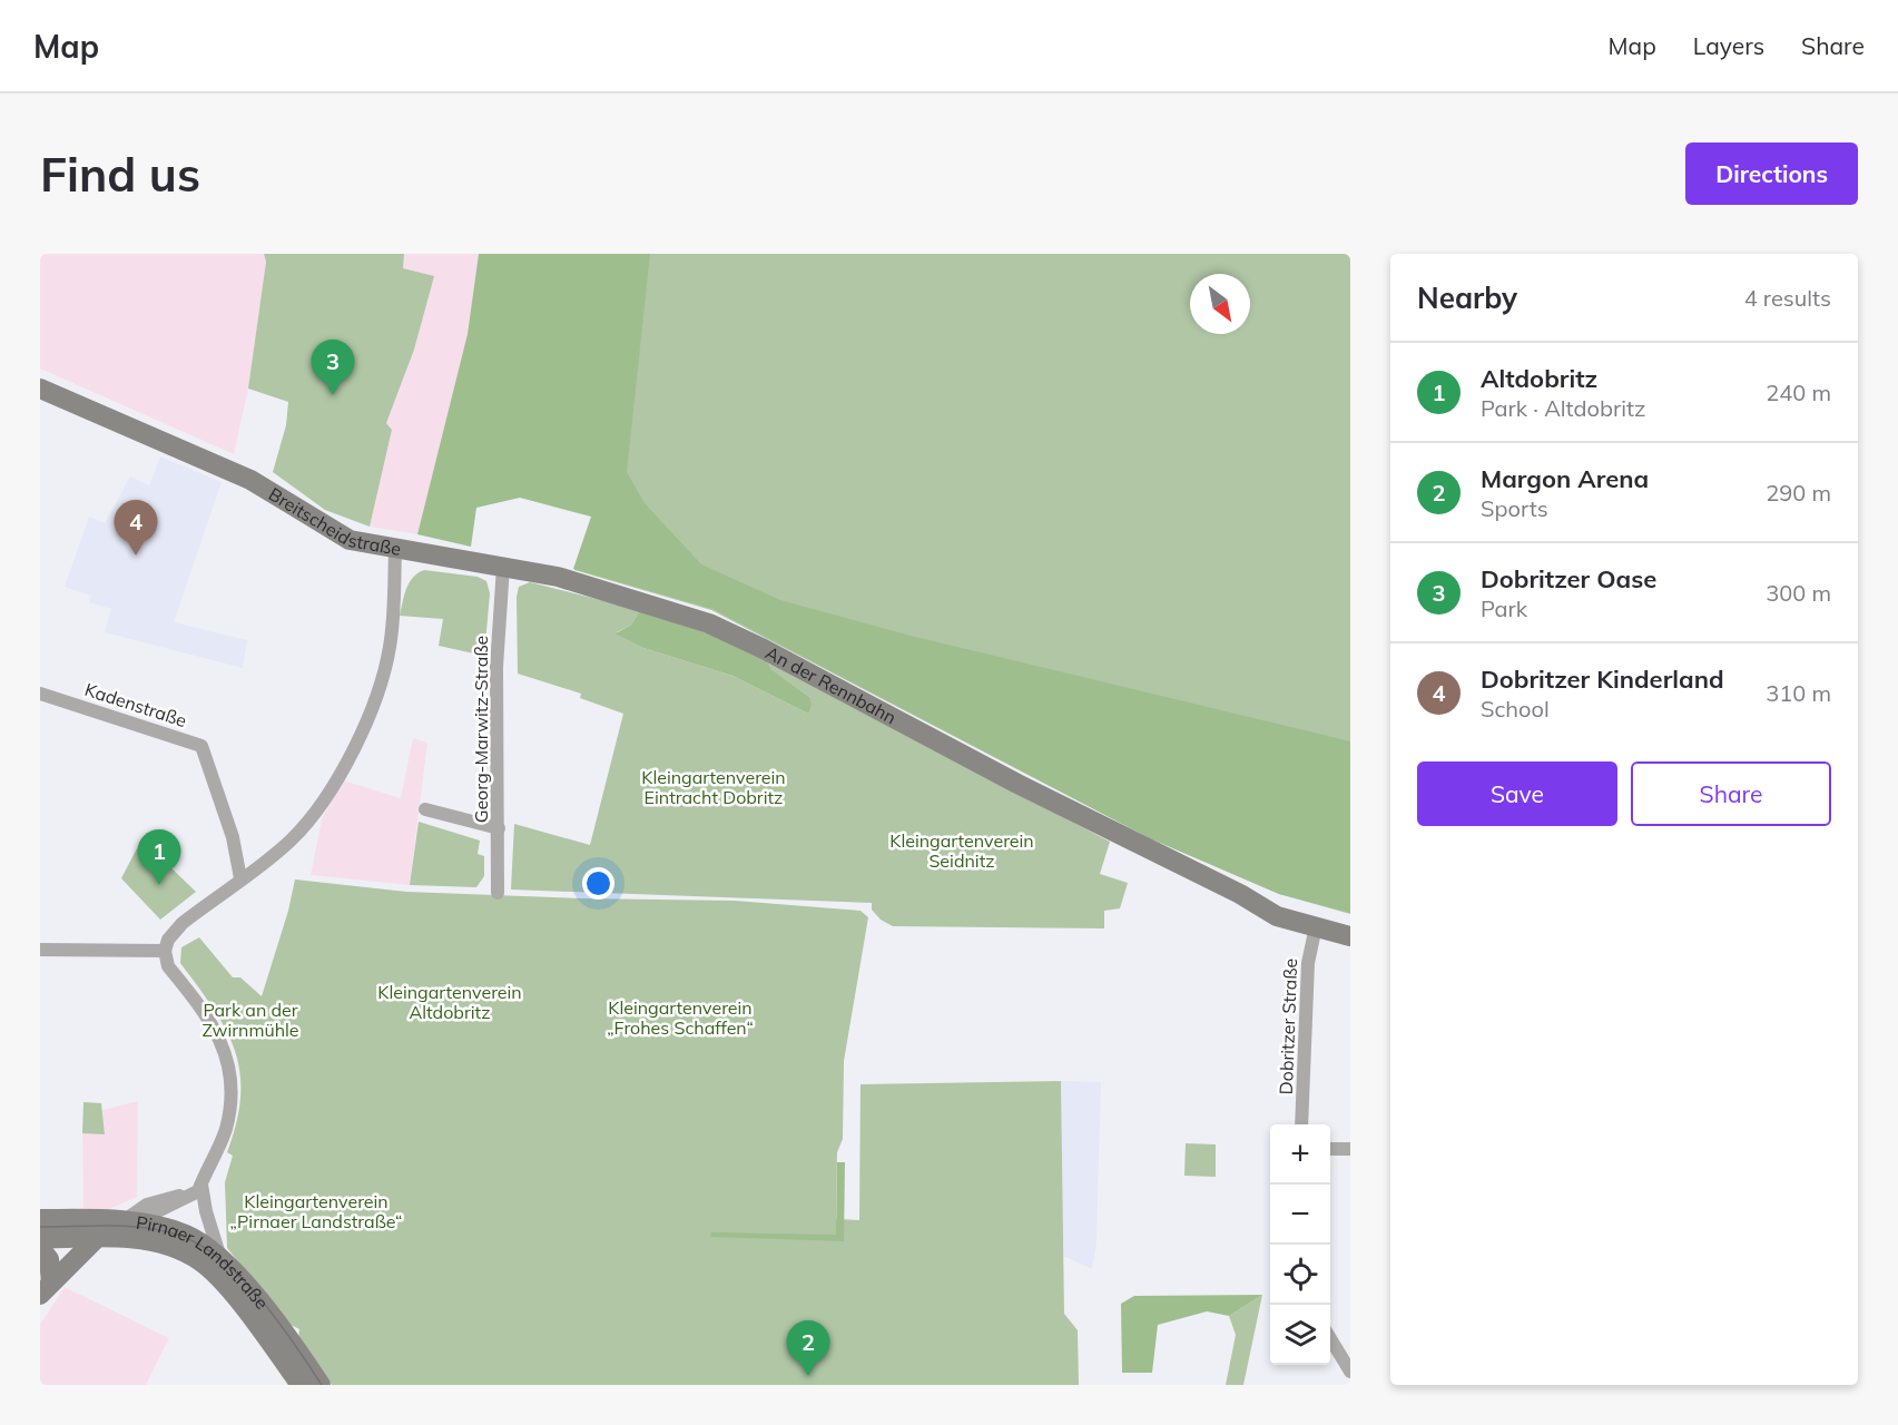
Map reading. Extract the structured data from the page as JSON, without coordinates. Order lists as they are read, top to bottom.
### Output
{
  "streets": {
    "main road": ["Breitscheidstraße", "An der Rennbahn", "Pirnaer Landstraße"],
    "street": ["Kadenstraße", "Georg-Marwitz-Straße", "Dobritzer Straße"]
  },
  "crossings": [
    ["Breitscheidstraße", "An der Rennbahn"],
    ["Breitscheidstraße", "Kadenstraße"],
    ["An der Rennbahn", "Georg-Marwitz-Straße"],
    ["An der Rennbahn", "Dobritzer Straße"]
  ],
  "parks": [
    "Kleingartenverein Eintracht Dobritz",
    "Kleingartenverein Seidnitz",
    "Kleingartenverein Altdobritz",
    "Kleingartenverein „Frohes Schaffen“",
    "Park an der Zwirnmühle",
    "Kleingartenverein „Pirnaer Landstraße“"
  ],
  "north": "bottom right",
  "page": {
    "header": "Map",
    "nav": ["Map", "Layers", "Share"],
    "buttons": [
      "Directions",
      ["Save", "Share"]
    ],
    "title": "Find us",
    "heading": ["Nearby", "4 results"],
    "pins": [
      "3",
      "4",
      "1",
      "2"
    ],
    "list": [
      {
        "mark": "1",
        "name": "Altdobritz",
        "note": "Park · Altdobritz",
        "value": "240 m"
      },
      {
        "mark": "2",
        "name": "Margon Arena",
        "note": "Sports",
        "value": "290 m"
      },
      {
        "mark": "3",
        "name": "Dobritzer Oase",
        "note": "Park",
        "value": "300 m"
      },
      {
        "mark": "4",
        "name": "Dobritzer Kinderland",
        "note": "School",
        "value": "310 m"
      }
    ],
    "map_buttons": ["+", "−"]
  }
}
